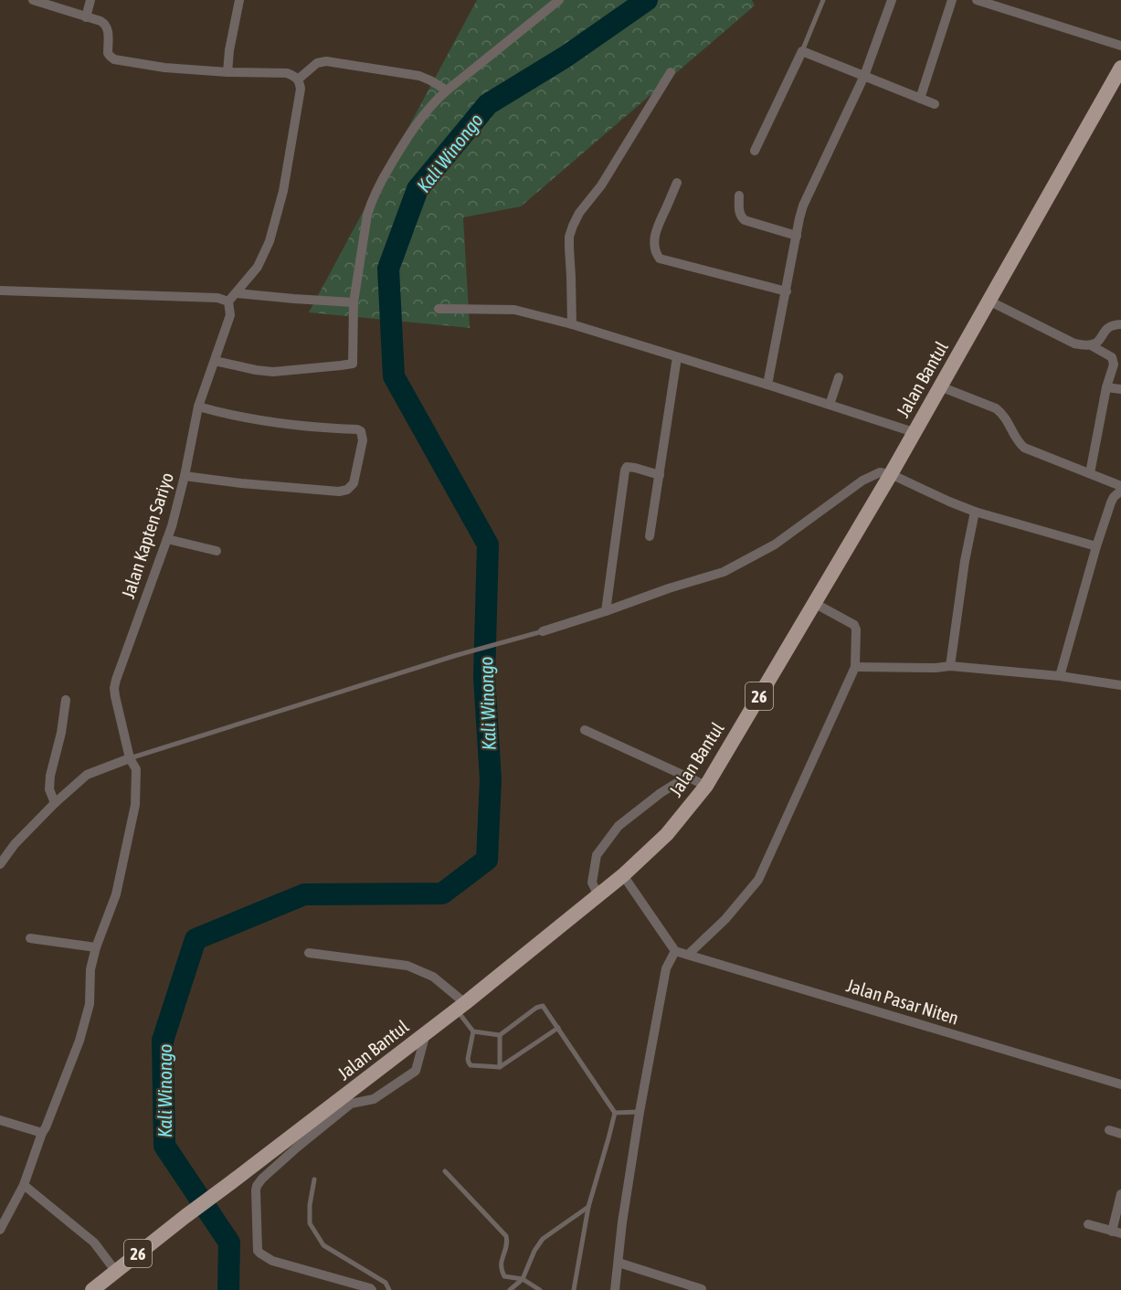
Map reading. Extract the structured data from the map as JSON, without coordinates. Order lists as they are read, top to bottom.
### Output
{
  "streets": {
    "main road": ["Jalan Bantul", "26"],
    "street": ["Jalan Kapten Sariyo", "Jalan Pasar Niten"]
  },
  "water": ["Kali Winongo"]
}
